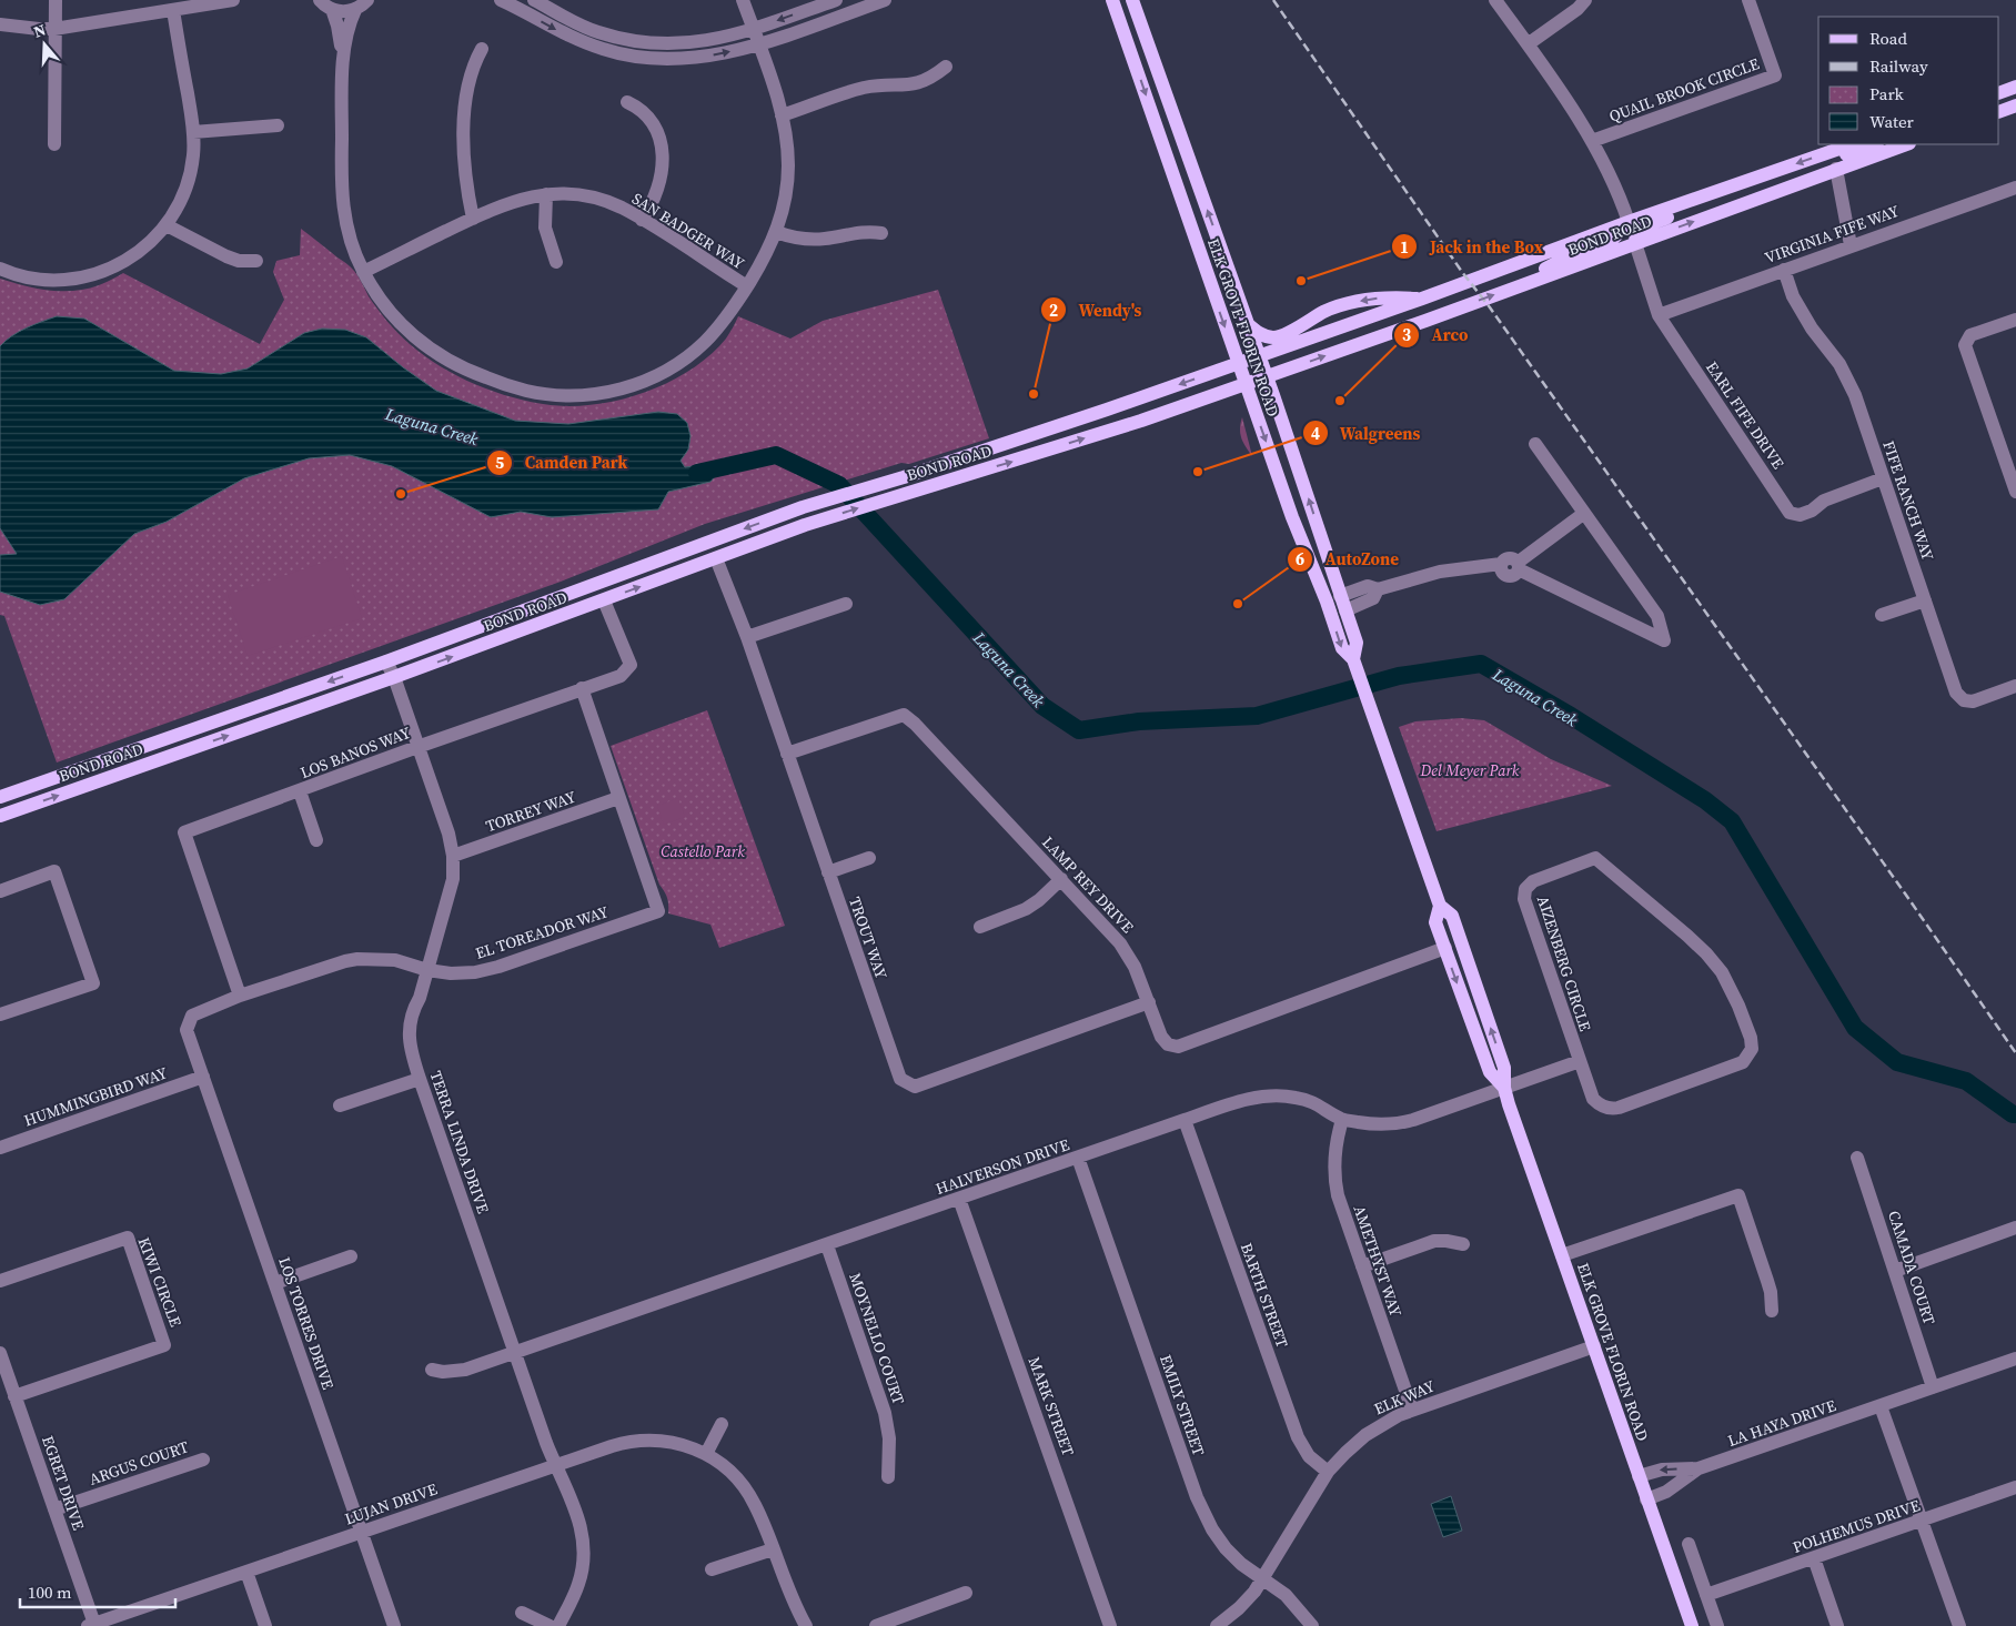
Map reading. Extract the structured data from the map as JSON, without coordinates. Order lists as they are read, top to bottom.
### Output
{
  "streets": {
    "main road": ["BOND ROAD", "ELK GROVE FLORIN ROAD"],
    "street": [
      "QUAIL BROOK CIRCLE",
      "SAN BADGER WAY",
      "VIRGINIA FIFE WAY",
      "EARL FIFE DRIVE",
      "FIFE RANCH WAY",
      "LOS BANOS WAY",
      "TORREY WAY",
      "LAMP REY DRIVE",
      "EL TOREADOR WAY",
      "TROUT WAY",
      "AIZENBERG CIRCLE",
      "HUMMINGBIRD WAY",
      "TERRA LINDA DRIVE",
      "HALVERSON DRIVE",
      "AMETHYST WAY",
      "CAMADA COURT",
      "KIWI CIRCLE",
      "BARTH STREET",
      "LOS TORRES DRIVE",
      "MOYNELLO COURT",
      "ELK WAY",
      "EMILY STREET",
      "MARK STREET",
      "LA HAYA DRIVE",
      "ARGUS COURT",
      "EGRET DRIVE",
      "LUJAN DRIVE",
      "POLHEMUS DRIVE"
    ]
  },
  "crossings": [
    ["VIRGINIA FIFE WAY", "EARL FIFE DRIVE"],
    ["VIRGINIA FIFE WAY", "FIFE RANCH WAY"],
    ["BOND ROAD", "ELK GROVE FLORIN ROAD"],
    ["BOND ROAD", "EARL FIFE DRIVE"],
    ["BOND ROAD", "LOS BANOS WAY"],
    ["BOND ROAD", "TROUT WAY"],
    ["BOND ROAD", "TERRA LINDA DRIVE"],
    ["ELK GROVE FLORIN ROAD", "LAMP REY DRIVE"],
    ["ELK GROVE FLORIN ROAD", "HALVERSON DRIVE"],
    ["ELK GROVE FLORIN ROAD", "ELK WAY"],
    ["ELK GROVE FLORIN ROAD", "LA HAYA DRIVE"],
    ["EARL FIFE DRIVE", "FIFE RANCH WAY"],
    ["LOS BANOS WAY", "EL TOREADOR WAY"],
    ["LOS BANOS WAY", "TERRA LINDA DRIVE"],
    ["TORREY WAY", "EL TOREADOR WAY"],
    ["TORREY WAY", "TERRA LINDA DRIVE"],
    ["LAMP REY DRIVE", "TROUT WAY"],
    ["EL TOREADOR WAY", "TERRA LINDA DRIVE"],
    ["EL TOREADOR WAY", "LOS TORRES DRIVE"],
    ["HUMMINGBIRD WAY", "LOS TORRES DRIVE"],
    ["TERRA LINDA DRIVE", "HALVERSON DRIVE"],
    ["TERRA LINDA DRIVE", "LUJAN DRIVE"],
    ["HALVERSON DRIVE", "AMETHYST WAY"],
    ["HALVERSON DRIVE", "BARTH STREET"],
    ["HALVERSON DRIVE", "MOYNELLO COURT"],
    ["HALVERSON DRIVE", "EMILY STREET"],
    ["HALVERSON DRIVE", "MARK STREET"],
    ["AMETHYST WAY", "ELK WAY"],
    ["CAMADA COURT", "LA HAYA DRIVE"],
    ["KIWI CIRCLE", "EGRET DRIVE"],
    ["BARTH STREET", "ELK WAY"],
    ["LOS TORRES DRIVE", "LUJAN DRIVE"],
    ["ELK WAY", "EMILY STREET"],
    ["ARGUS COURT", "EGRET DRIVE"],
    ["EGRET DRIVE", "LUJAN DRIVE"]
  ],
  "water": ["Laguna Creek"],
  "parks": ["Del Meyer Park", "Castello Park"],
  "places": [
    "Jack in the Box",
    "Wendy's",
    "Arco",
    "Walgreens",
    "Camden Park",
    "AutoZone"
  ],
  "legend": [
    "Road",
    "Railway",
    "Park",
    "Water"
  ],
  "scale_bar": "100 m",
  "north": "top"
}
